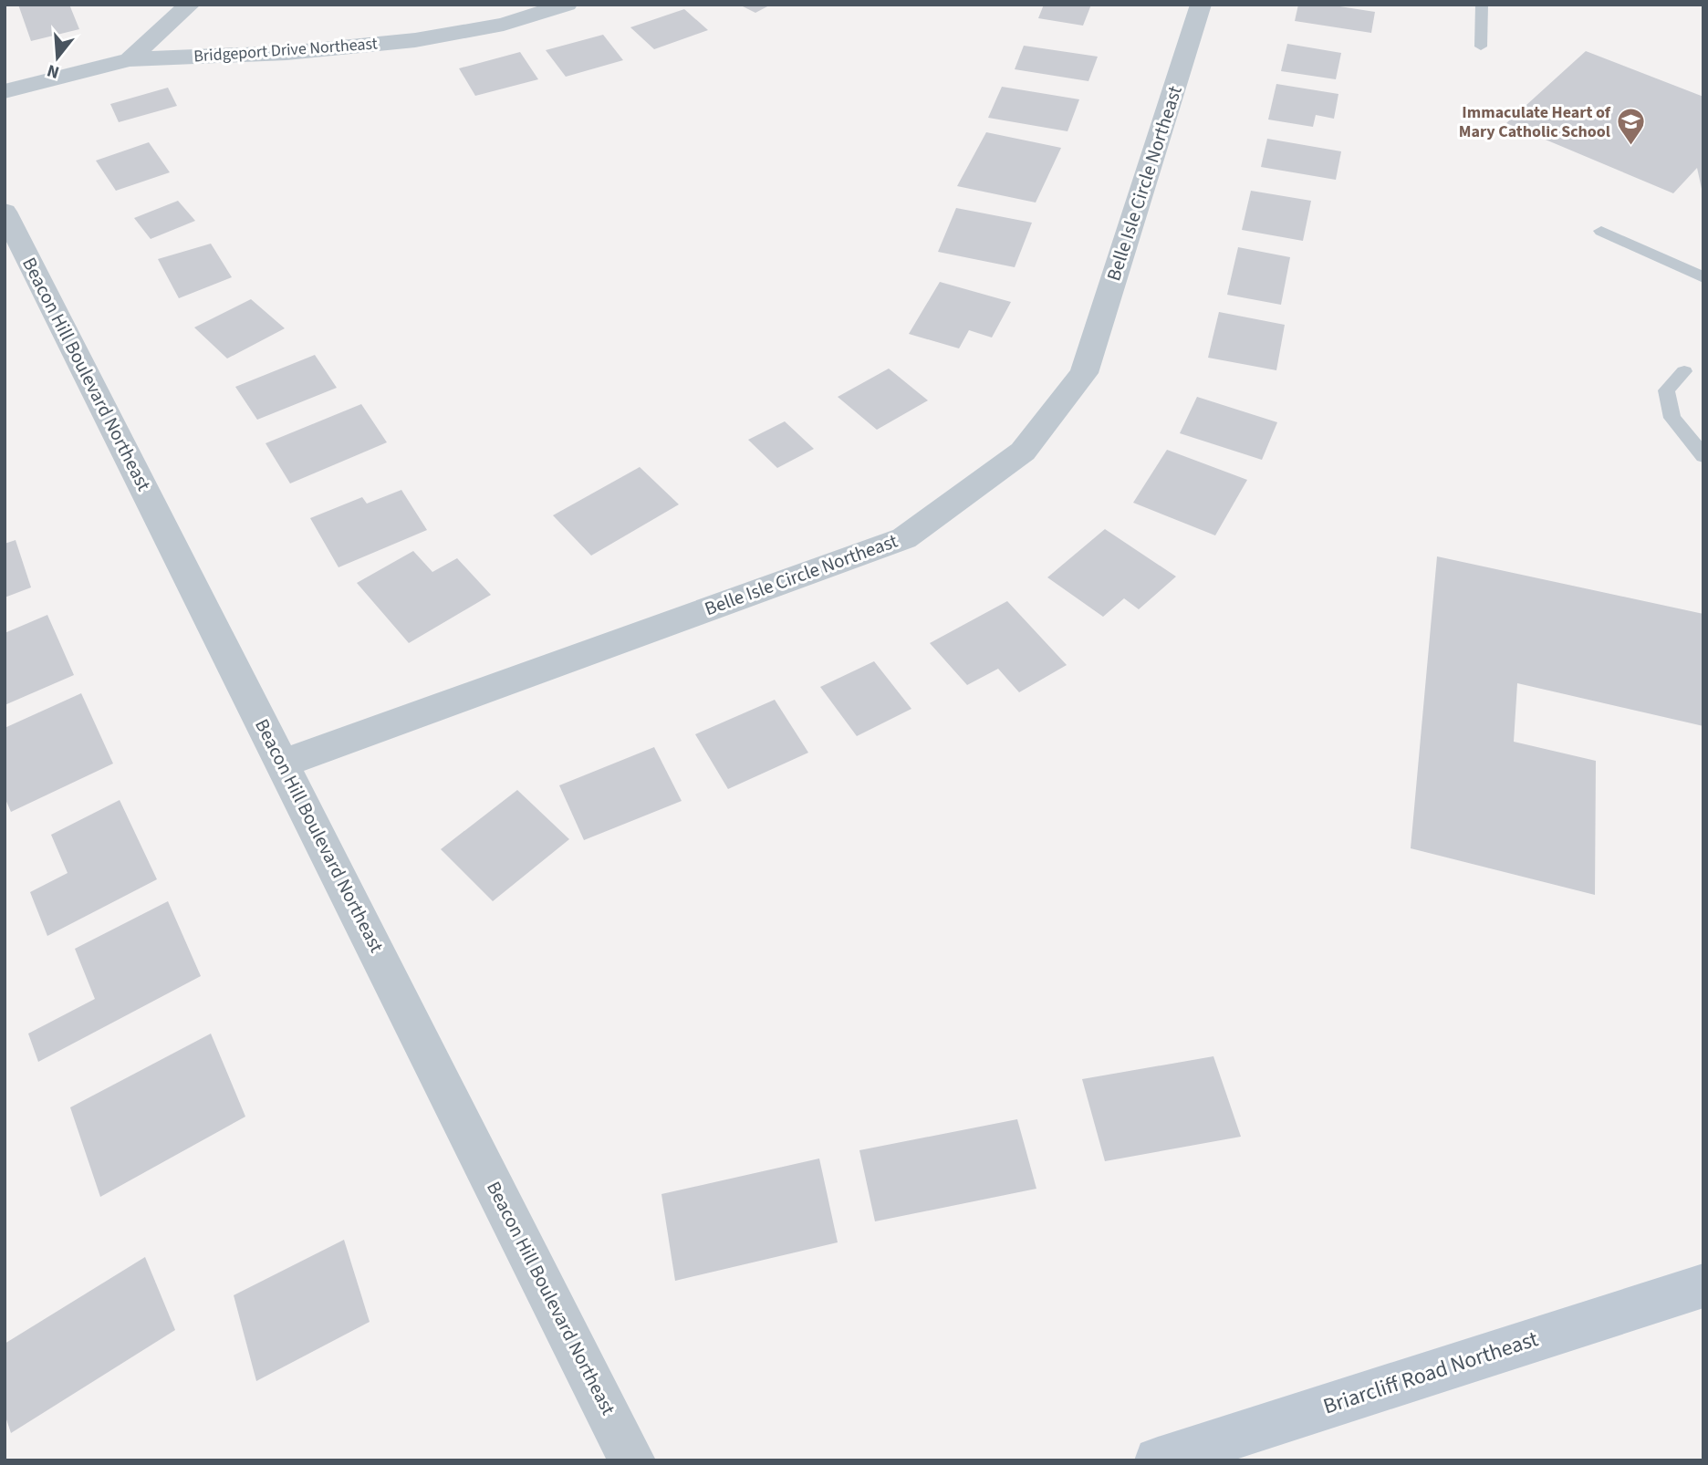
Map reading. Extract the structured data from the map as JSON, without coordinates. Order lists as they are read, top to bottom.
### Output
{
  "streets": {
    "main road": ["Briarcliff Road Northeast"],
    "street": ["Bridgeport Drive Northeast", "Belle Isle Circle Northeast", "Beacon Hill Boulevard Northeast"]
  },
  "crossings": [
    ["Belle Isle Circle Northeast", "Beacon Hill Boulevard Northeast"]
  ],
  "places": {
    "school or university": ["Immaculate Heart of Mary Catholic School"]
  },
  "north": "bottom"
}
